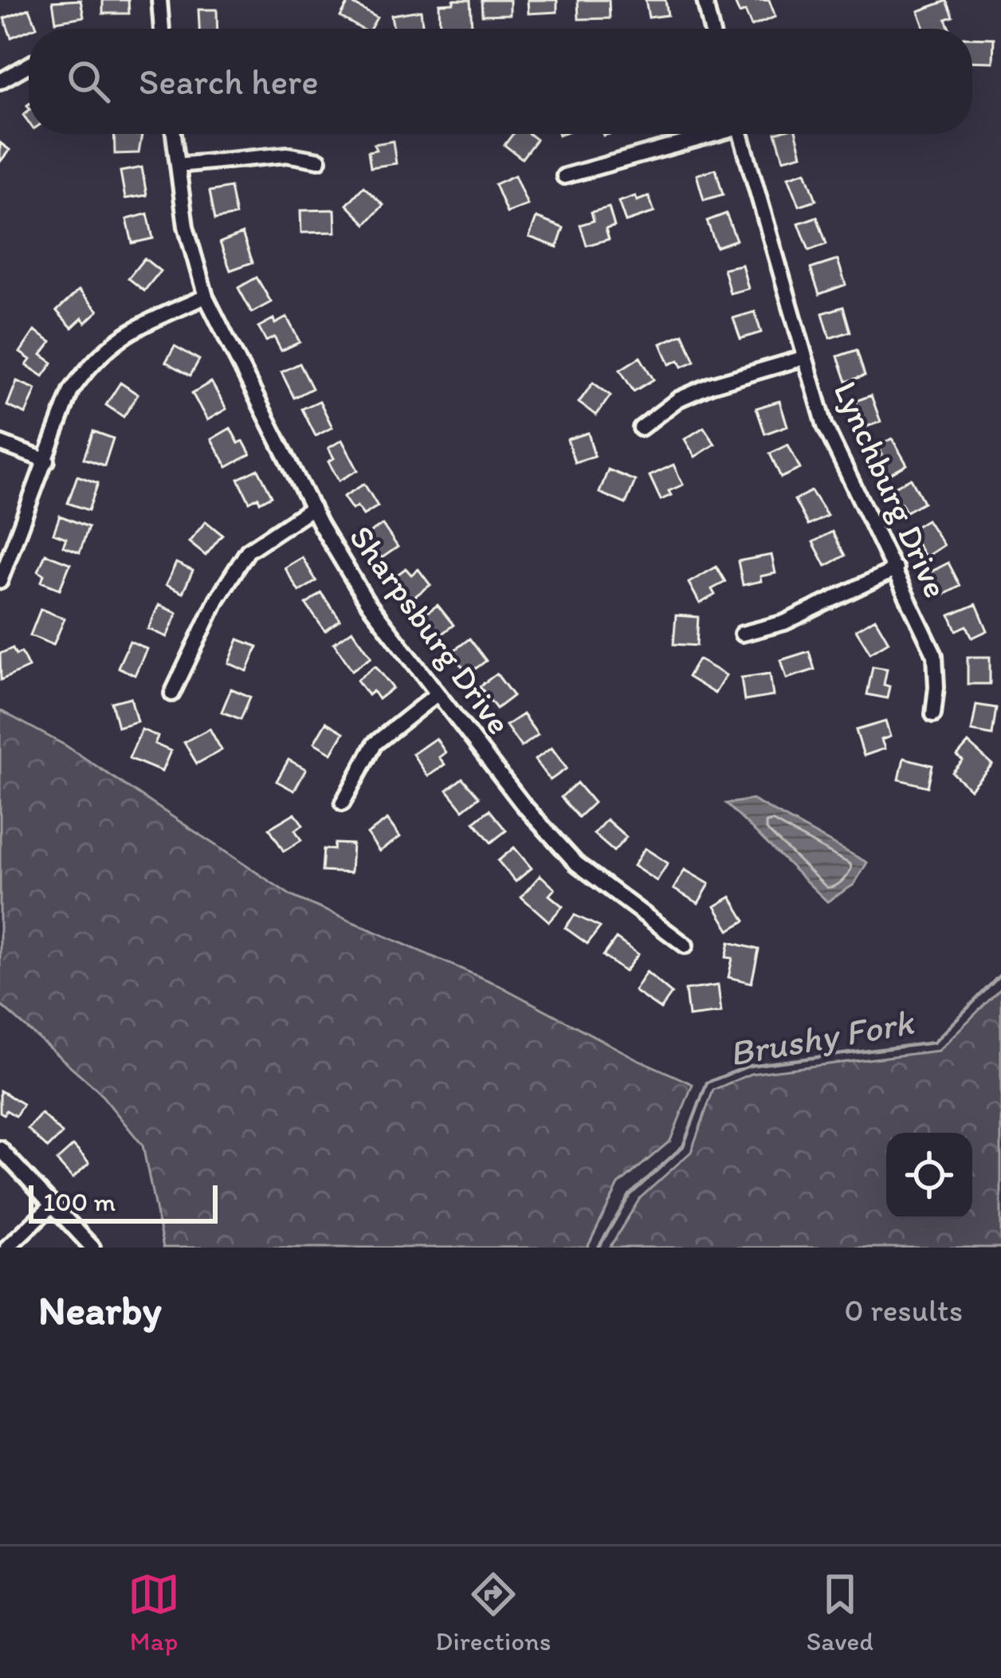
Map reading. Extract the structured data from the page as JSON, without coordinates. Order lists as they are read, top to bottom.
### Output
{
  "streets": {
    "street": ["Lynchburg Drive", "Sharpsburg Drive"]
  },
  "water": ["Brushy Fork"],
  "scale_bar": "100 m",
  "page": {
    "search": "Search here",
    "scale": "100 m",
    "heading": ["Nearby", "0 results"],
    "nav": ["Map", "Directions", "Saved"]
  }
}
